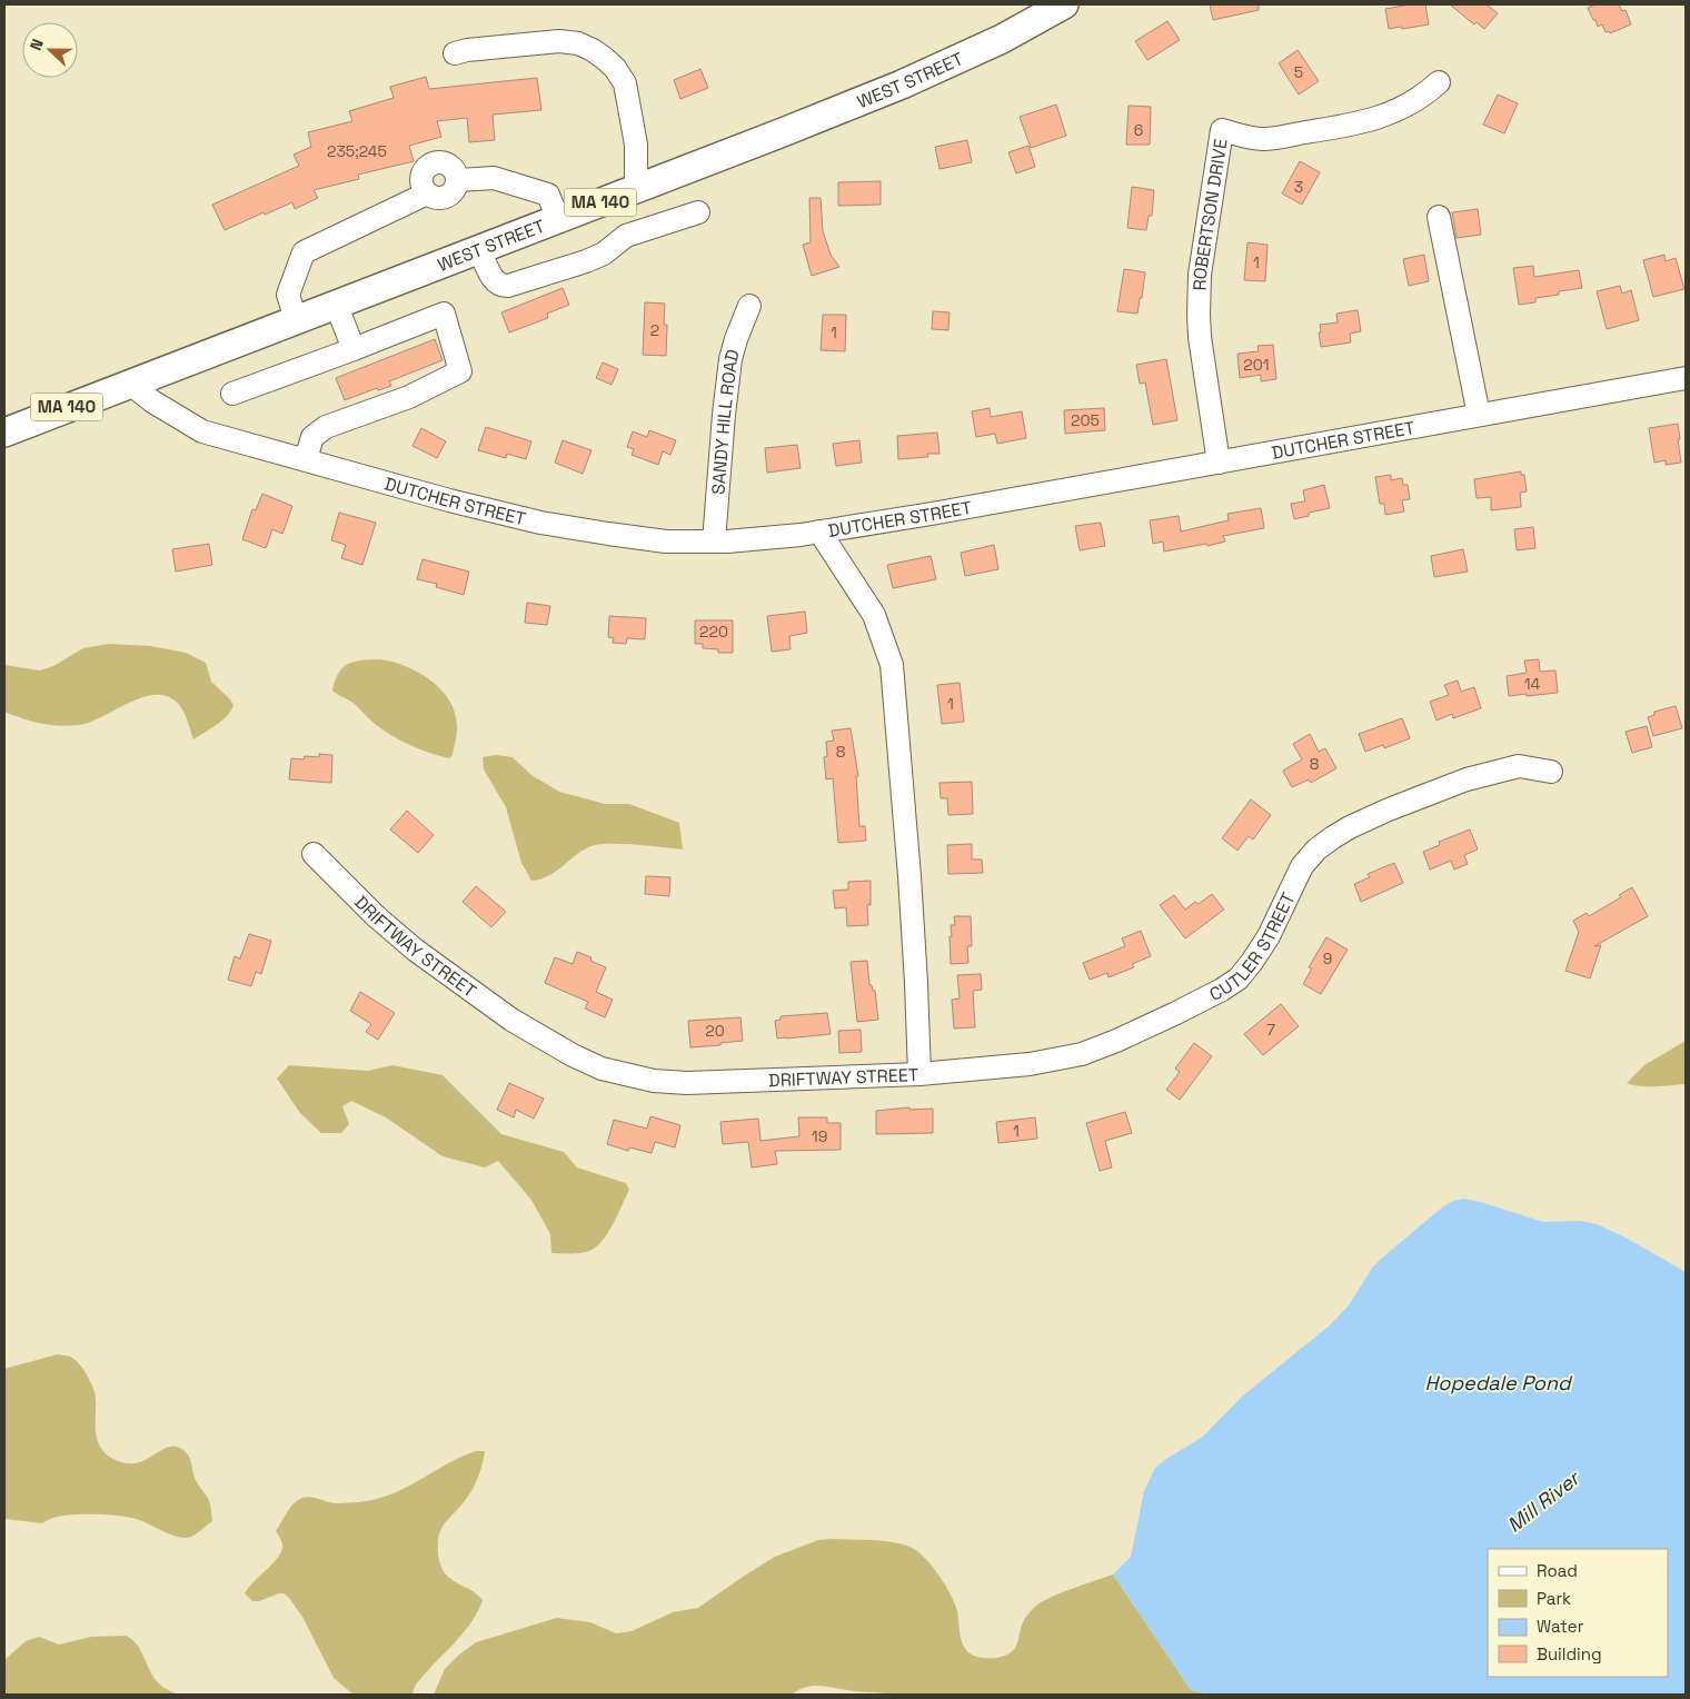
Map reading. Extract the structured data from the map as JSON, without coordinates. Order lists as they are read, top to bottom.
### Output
{
  "streets": {
    "main road": ["WEST STREET", "MA 140"],
    "street": [
      "ROBERTSON DRIVE",
      "SANDY HILL ROAD",
      "DUTCHER STREET",
      "CUTLER STREET",
      "DRIFTWAY STREET"
    ]
  },
  "crossings": [
    ["WEST STREET", "DUTCHER STREET"],
    ["ROBERTSON DRIVE", "DUTCHER STREET"],
    ["SANDY HILL ROAD", "DUTCHER STREET"],
    ["DUTCHER STREET", "DRIFTWAY STREET"],
    ["CUTLER STREET", "DRIFTWAY STREET"]
  ],
  "water": ["Hopedale Pond", "Mill River"],
  "house_numbers": [
    "5",
    "6",
    "235;245",
    "3",
    "1",
    "2",
    "1",
    "201",
    "205",
    "220",
    "14",
    "1",
    "8",
    "8",
    "9",
    "7",
    "20",
    "1",
    "19"
  ],
  "legend": [
    "Road",
    "Park",
    "Water",
    "Building"
  ],
  "north": "left"
}
